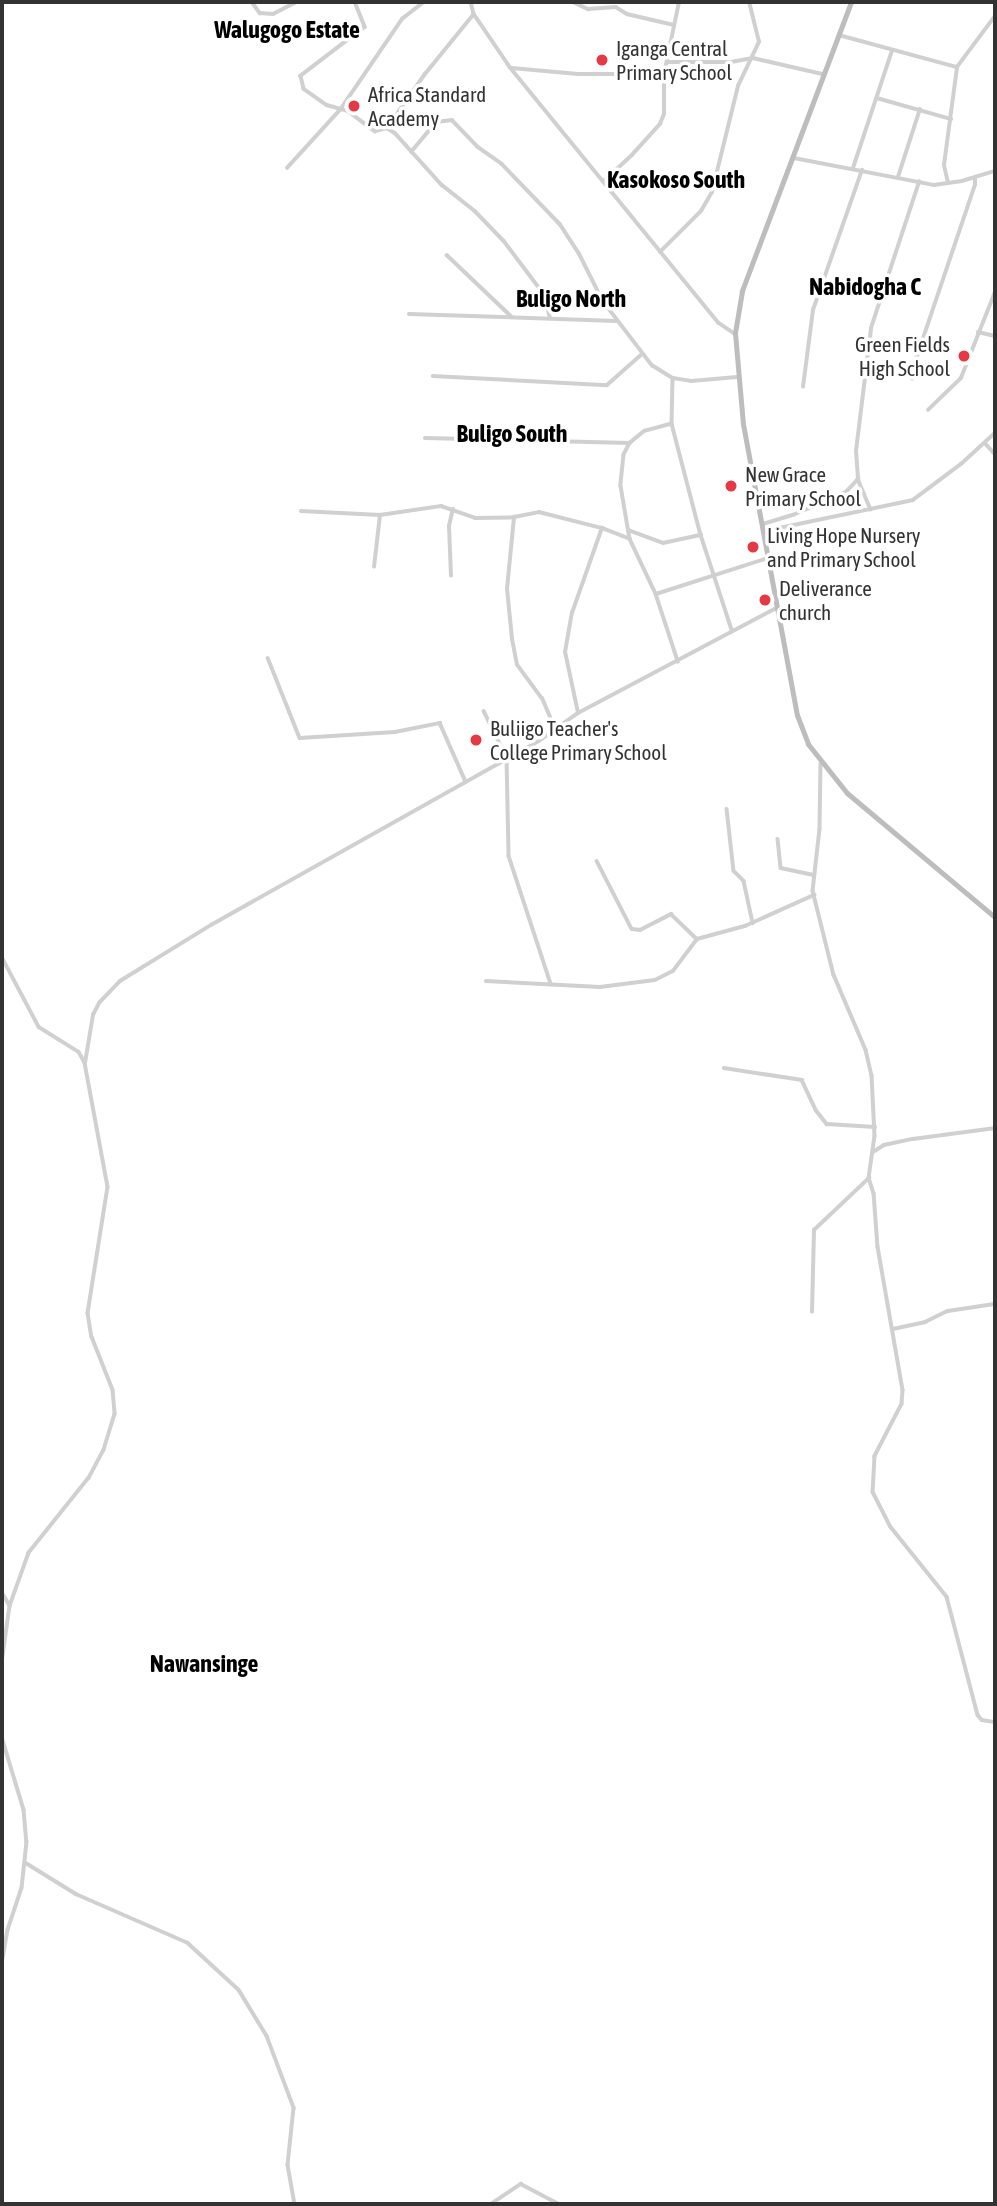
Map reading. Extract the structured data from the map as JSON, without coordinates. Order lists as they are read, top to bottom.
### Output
{
  "districts": [
    "Walugogo Estate",
    "Kasokoso South",
    "Nabidogha C",
    "Buligo North",
    "Buligo South",
    "Nawansinge"
  ],
  "places": [
    "Iganga Central Primary School",
    "Africa Standard Academy",
    "Green Fields High School",
    "New Grace Primary School",
    "Living Hope Nursery and Primary School",
    "Deliverance church",
    "Buliigo Teacher's College Primary School"
  ]
}
